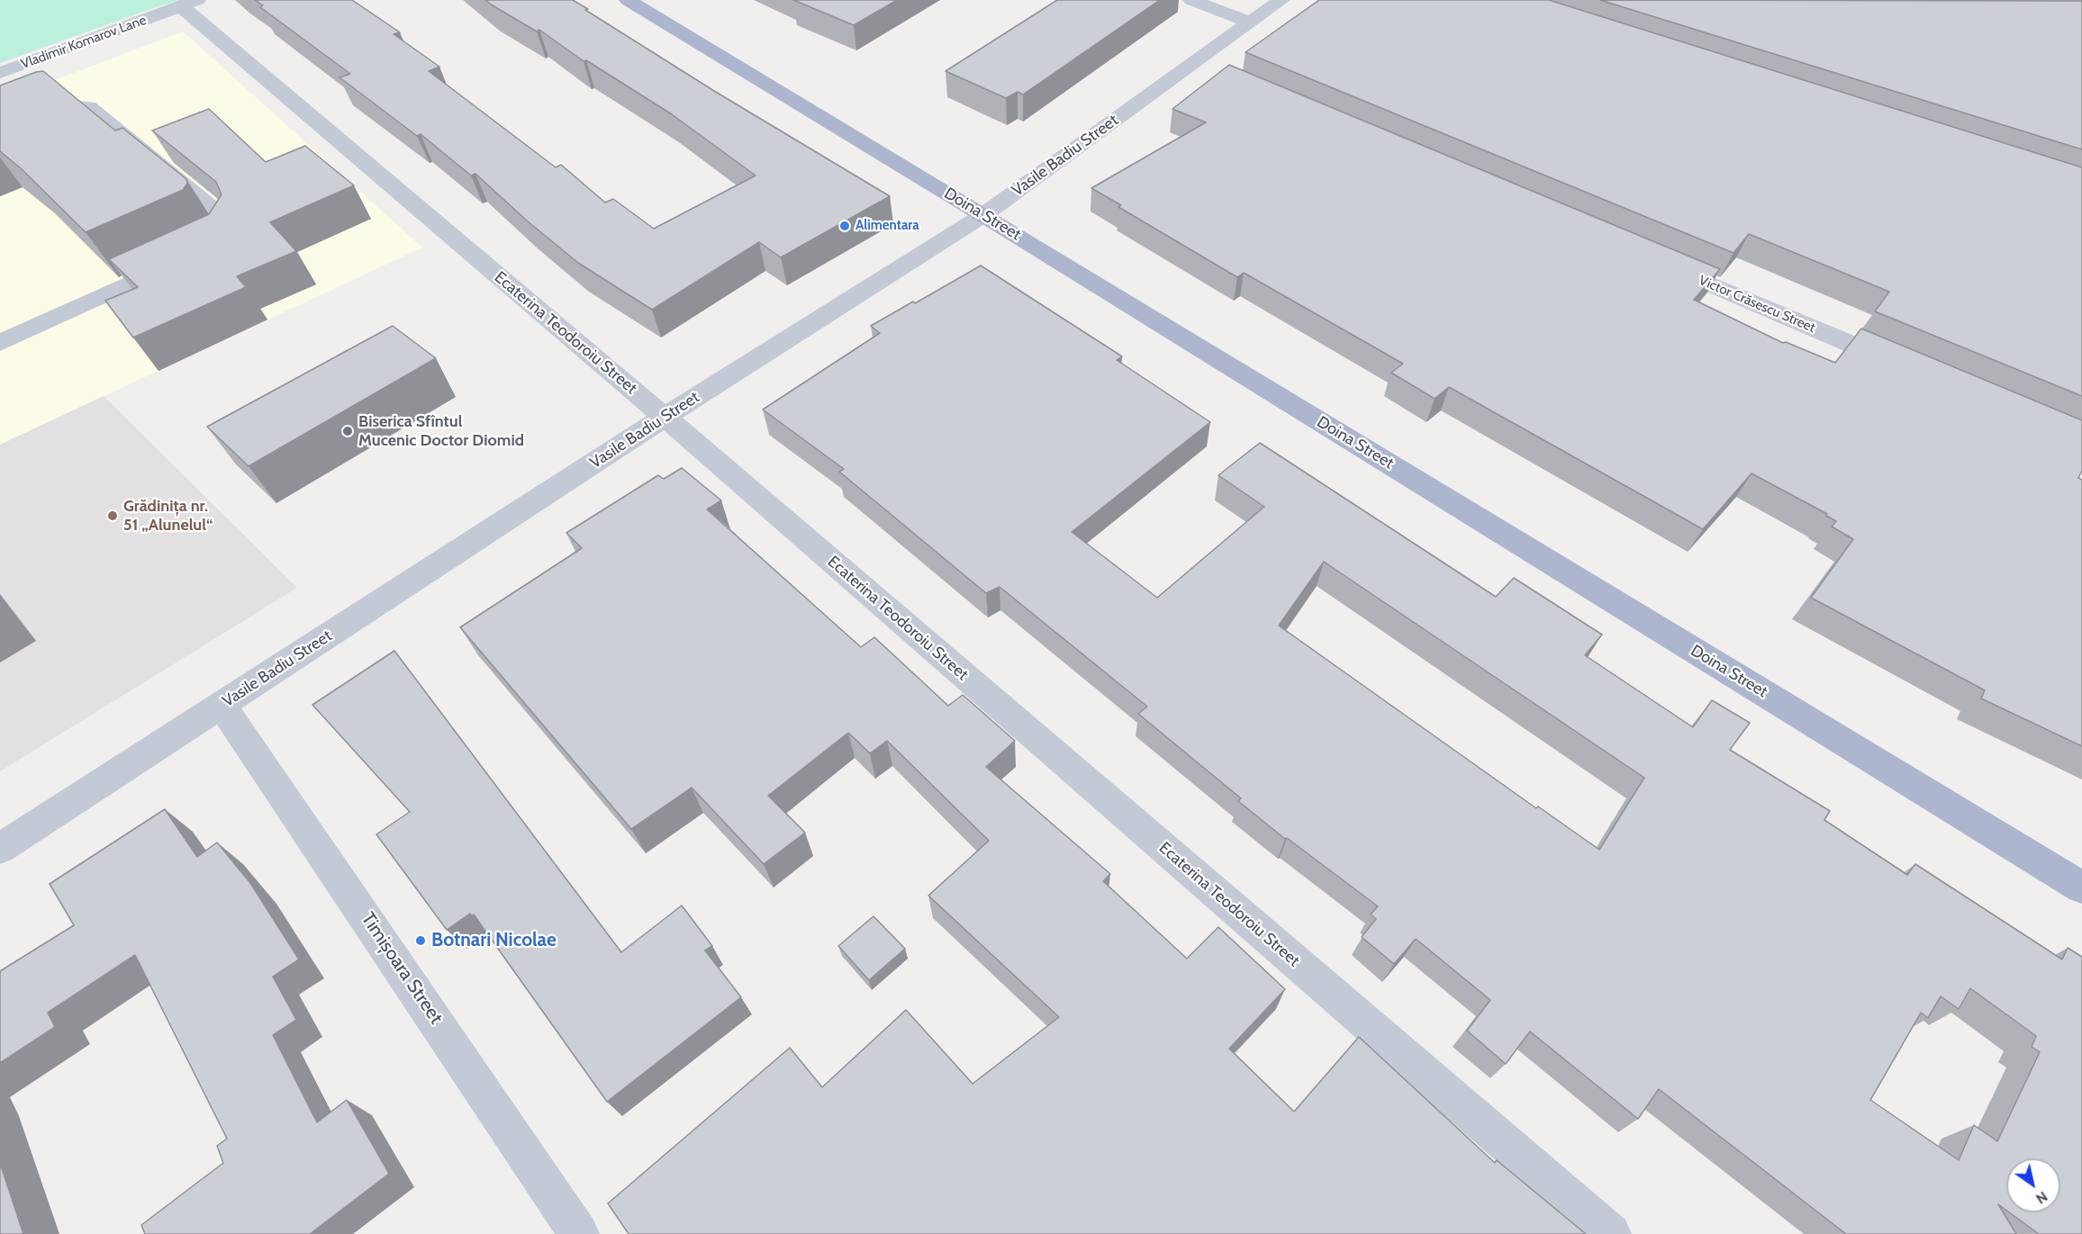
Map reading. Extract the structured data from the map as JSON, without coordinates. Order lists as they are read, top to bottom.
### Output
{
  "streets": {
    "main road": ["Doina Street"],
    "street": [
      "Vladimir Komarov Lane",
      "Vasile Badiu Street",
      "Victor Crăsescu Street",
      "Ecaterina Teodoroiu Street",
      "Timișoara Street"
    ]
  },
  "crossings": [
    ["Vladimir Komarov Lane", "Ecaterina Teodoroiu Street"],
    ["Vasile Badiu Street", "Doina Street"],
    ["Vasile Badiu Street", "Ecaterina Teodoroiu Street"],
    ["Vasile Badiu Street", "Timișoara Street"]
  ],
  "places": [
    "Alimentara",
    "Biserica Sfîntul Mucenic Doctor Diomid",
    "Grădinița nr. 51 „Alunelul“",
    "Botnari Nicolae"
  ],
  "north": "bottom right"
}
